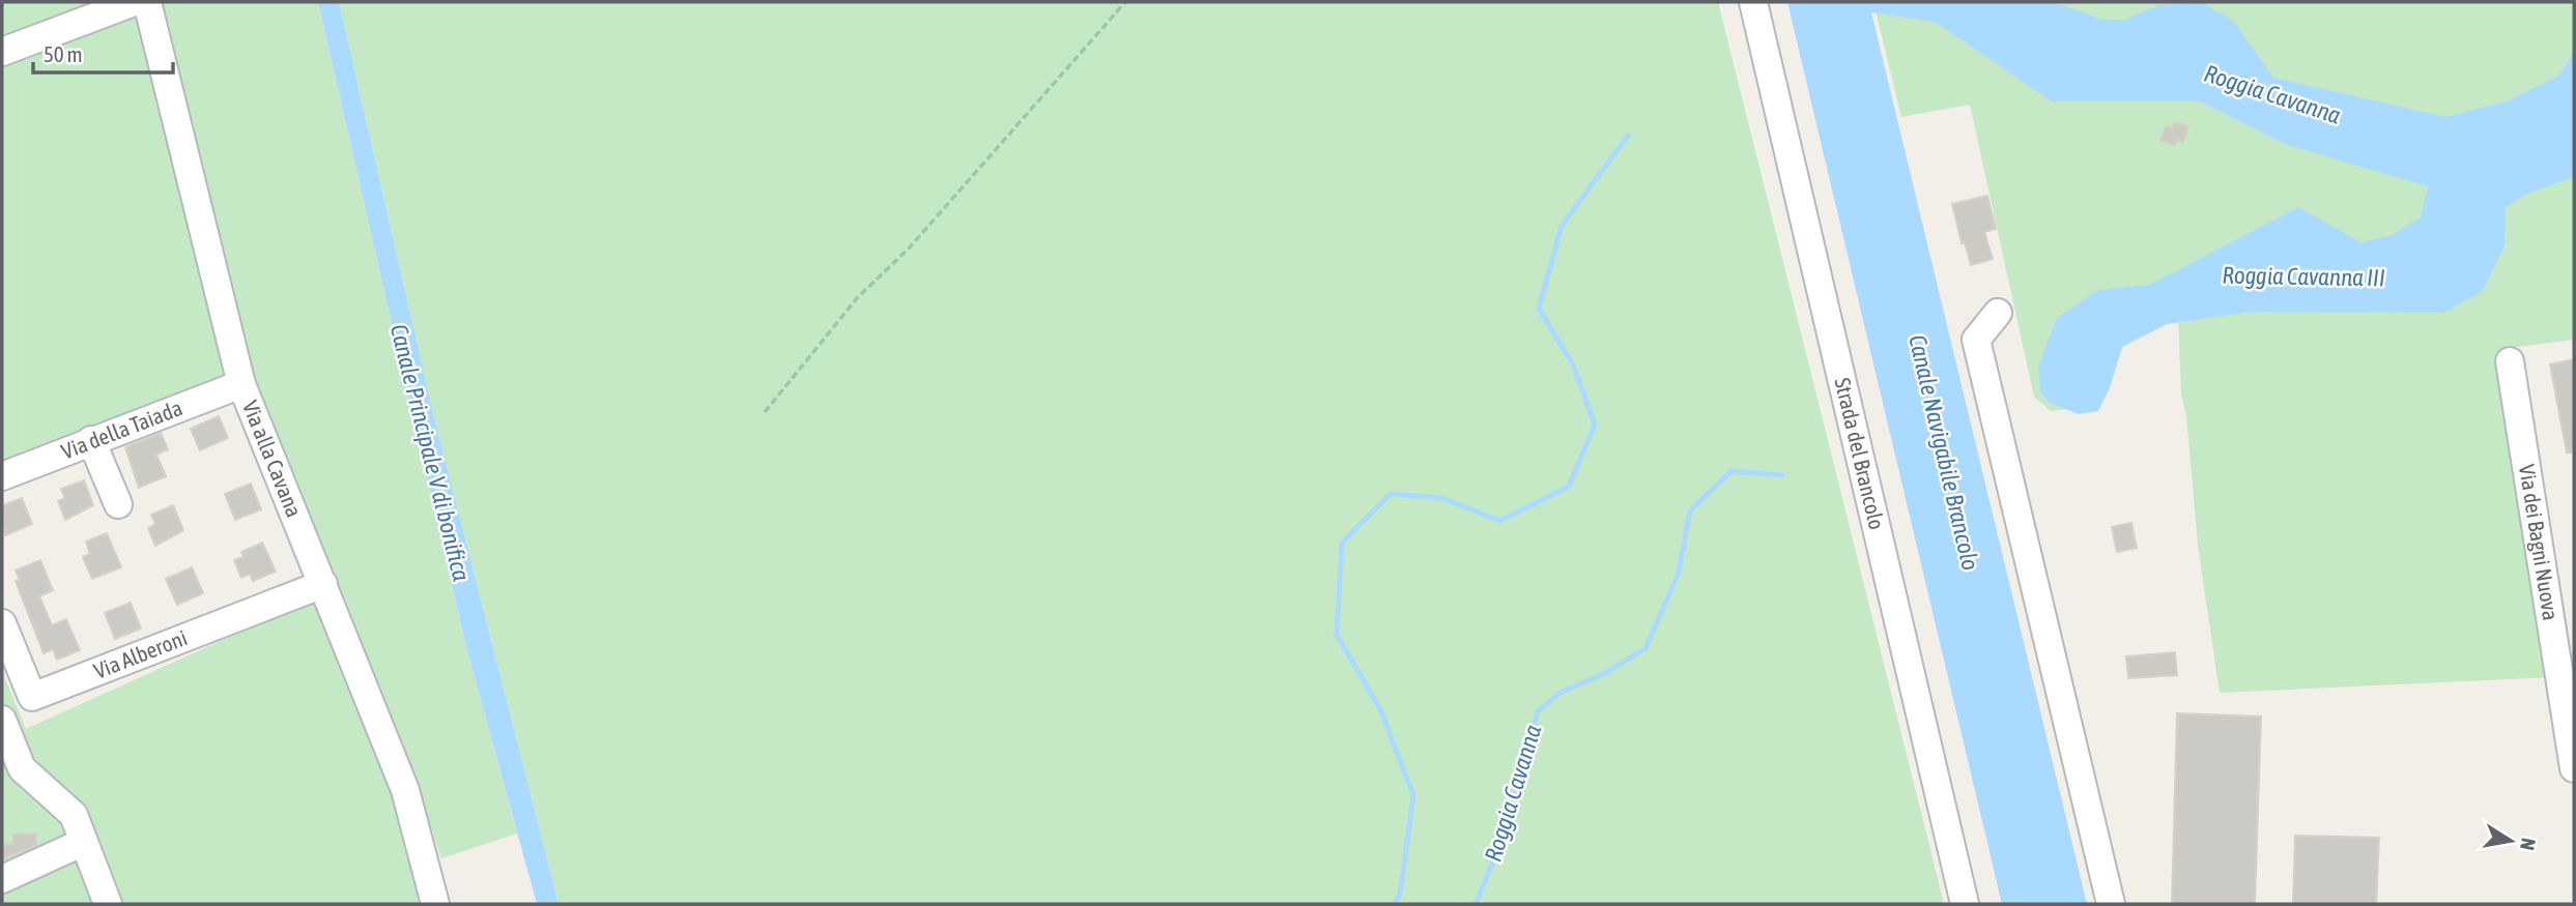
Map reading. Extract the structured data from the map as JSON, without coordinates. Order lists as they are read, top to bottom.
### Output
{
  "streets": {
    "street": [
      "Via della Taiada",
      "Strada del Brancolo",
      "Via alla Cavana",
      "Via dei Bagni Nuova",
      "Via Alberoni"
    ]
  },
  "crossings": [
    ["Via della Taiada", "Via alla Cavana"],
    ["Via alla Cavana", "Via Alberoni"]
  ],
  "water": [
    "Roggia Cavanna",
    "Roggia Cavanna III",
    "Canale Principale V di bonifica",
    "Canale Navigabile Brancolo"
  ],
  "scale_bar": "50 m",
  "north": "right"
}
